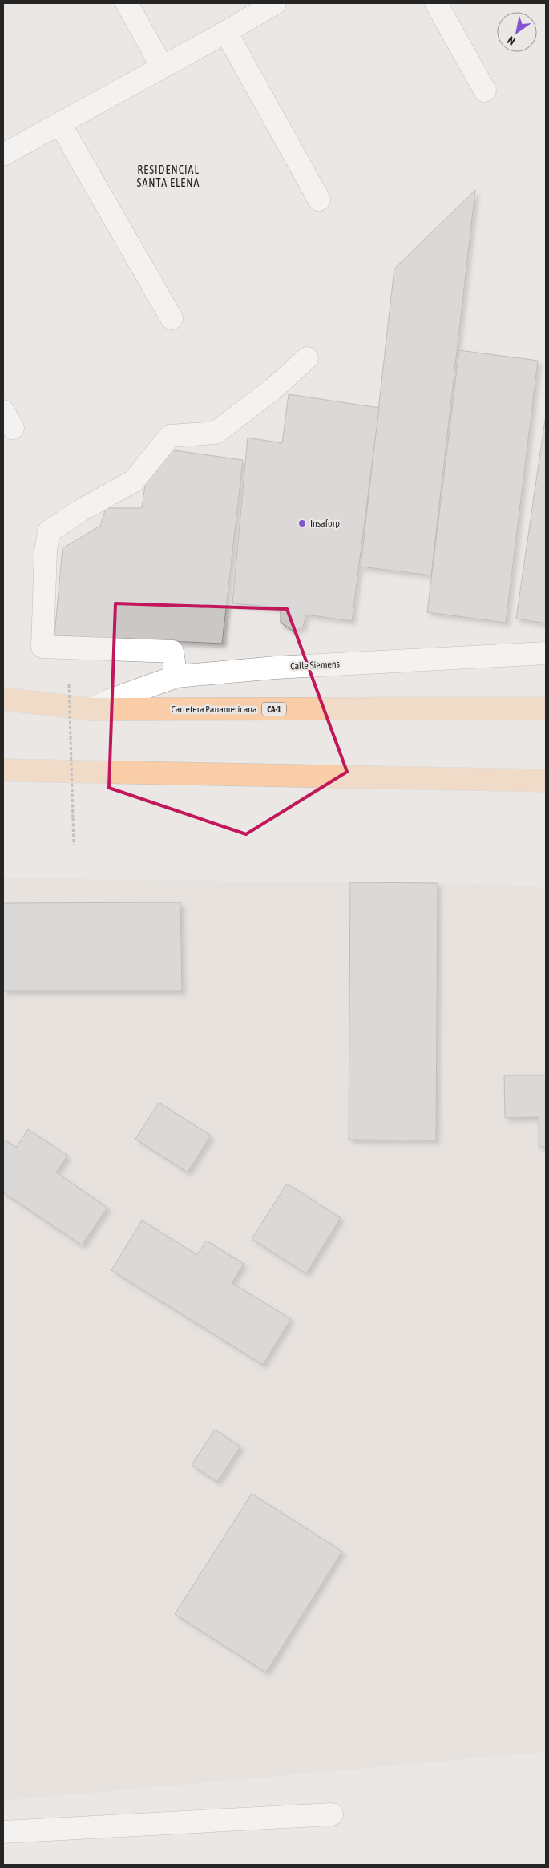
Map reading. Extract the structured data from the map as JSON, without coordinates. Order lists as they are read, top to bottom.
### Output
{
  "streets": {
    "main road": ["Carretera Panamericana", "CA-1"],
    "street": ["Calle Siemens"]
  },
  "crossings": [
    ["Calle Siemens", "Carretera Panamericana"]
  ],
  "districts": ["RESIDENCIAL SANTA ELENA"],
  "places": ["Insaforp"],
  "north": "bottom left"
}
